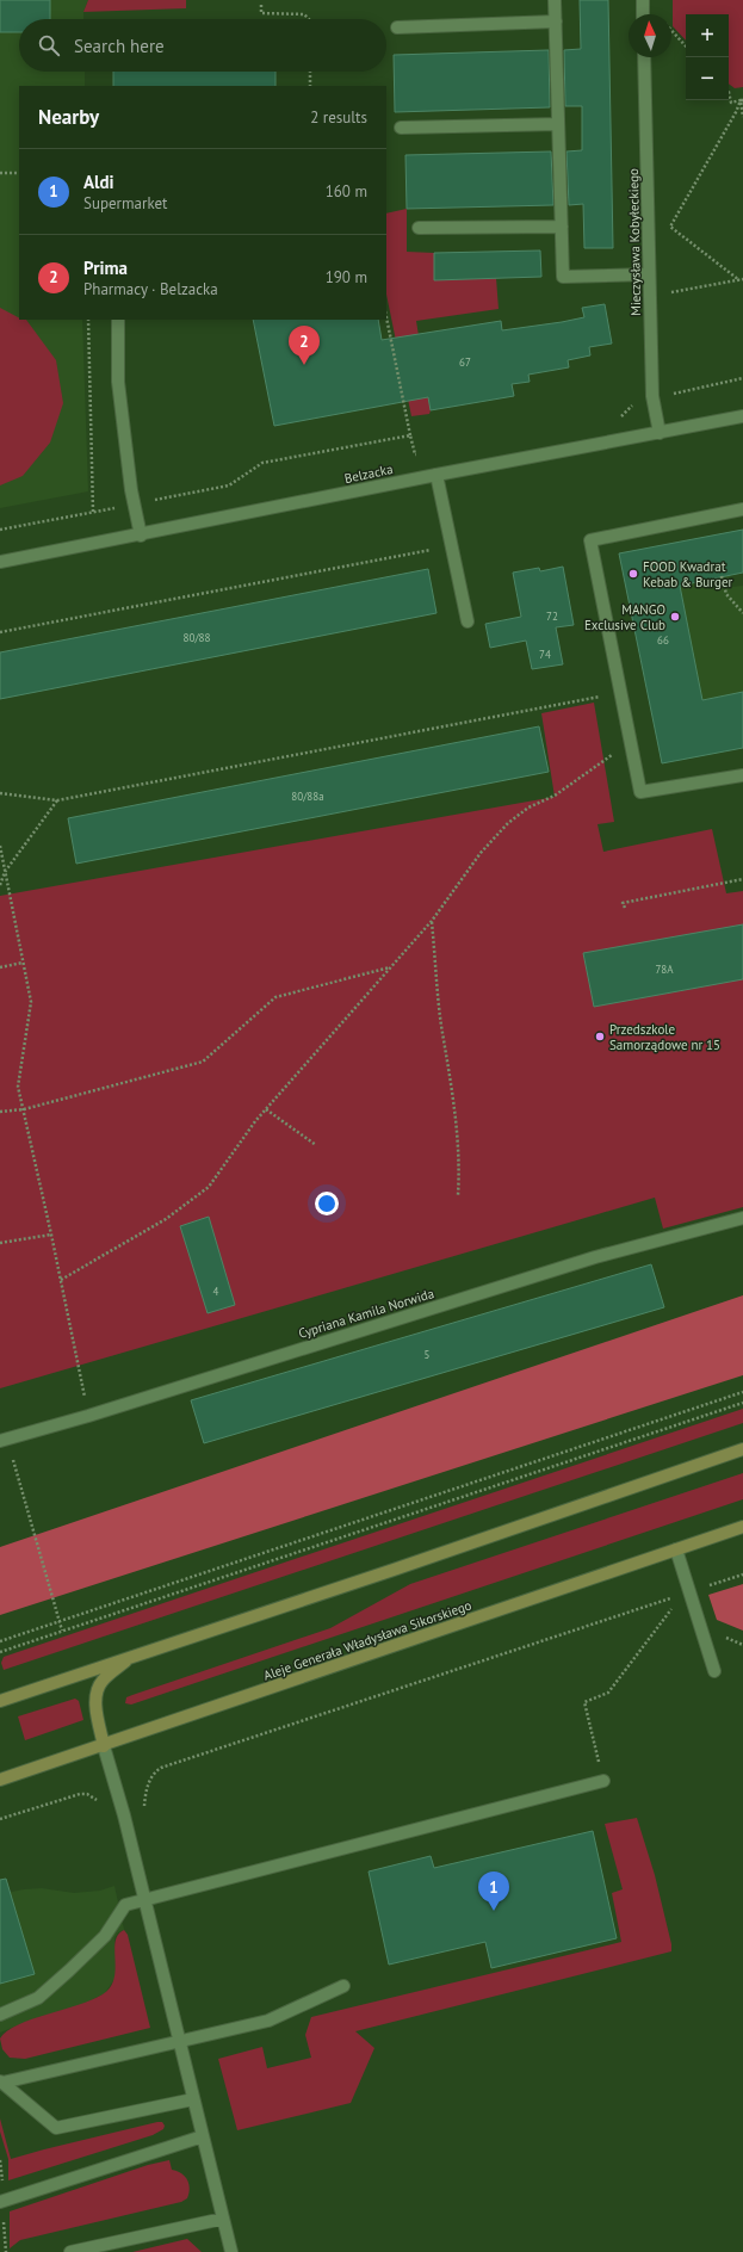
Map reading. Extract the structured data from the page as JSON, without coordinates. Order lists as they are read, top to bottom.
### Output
{
  "streets": {
    "main road": ["Aleje Generała Władysława Sikorskiego"],
    "street": ["Mieczysława Kobyłeckiego", "Belzacka", "Cypriana Kamila Norwida"]
  },
  "crossings": [
    ["Mieczysława Kobyłeckiego", "Belzacka"]
  ],
  "places": ["FOOD Kwadrat Kebab & Burger", "MANGO Exclusive Club", "Przedszkole Samorządowe nr 15"],
  "house_numbers": [
    "67",
    "72",
    "80/88",
    "66",
    "74",
    "80/88a",
    "78A",
    "4",
    "5"
  ],
  "north": "top",
  "page": {
    "map_buttons": ["+", "−"],
    "search": "Search here",
    "heading": ["Nearby", "2 results"],
    "list": [
      {
        "mark": "1",
        "name": "Aldi",
        "note": "Supermarket",
        "value": "160 m"
      },
      {
        "mark": "2",
        "name": "Prima",
        "note": "Pharmacy · Belzacka",
        "value": "190 m"
      }
    ],
    "pins": ["2", "1"]
  }
}
